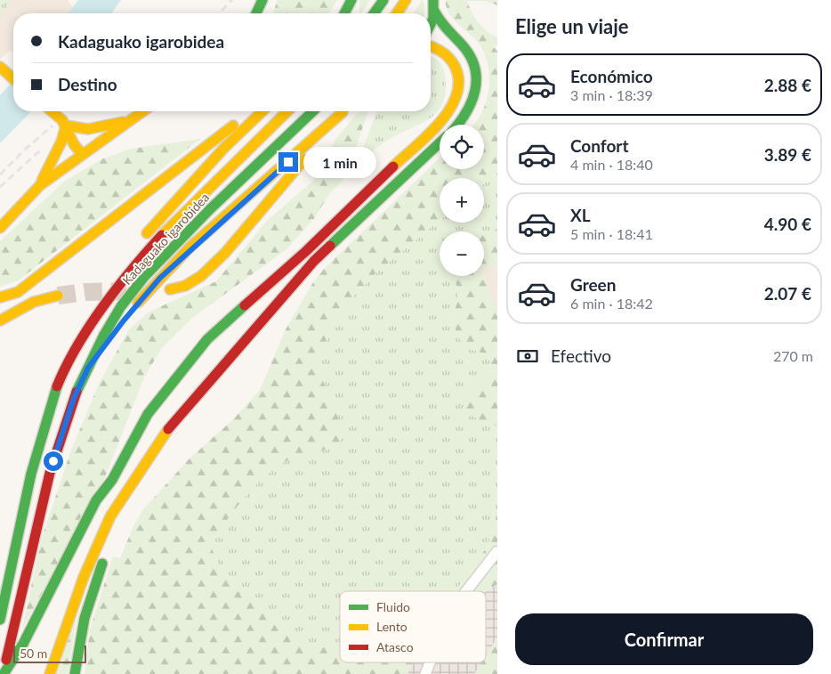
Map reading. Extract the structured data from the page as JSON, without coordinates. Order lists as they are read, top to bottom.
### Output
{
  "streets": {
    "main road": ["Kadaguako igarobidea"]
  },
  "legend": ["Fluido", "Lento", "Atasco"],
  "scale_bar": "50 m",
  "page": {
    "heading": "Elige un viaje",
    "banner": ["Kadaguako igarobidea", "Destino"],
    "list": [
      {
        "name": "Económico",
        "note": "3 min · 18:39",
        "value": "2.88 €"
      },
      {
        "name": "Confort",
        "note": "4 min · 18:40",
        "value": "3.89 €"
      },
      {
        "name": "XL",
        "note": "5 min · 18:41",
        "value": "4.90 €"
      },
      {
        "name": "Green",
        "note": "6 min · 18:42",
        "value": "2.07 €"
      }
    ],
    "map_buttons": ["+", "−"],
    "bubble": "1 min",
    "pay": ["Efectivo", "270 m"],
    "buttons": "Confirmar",
    "scale": "50 m"
  }
}
